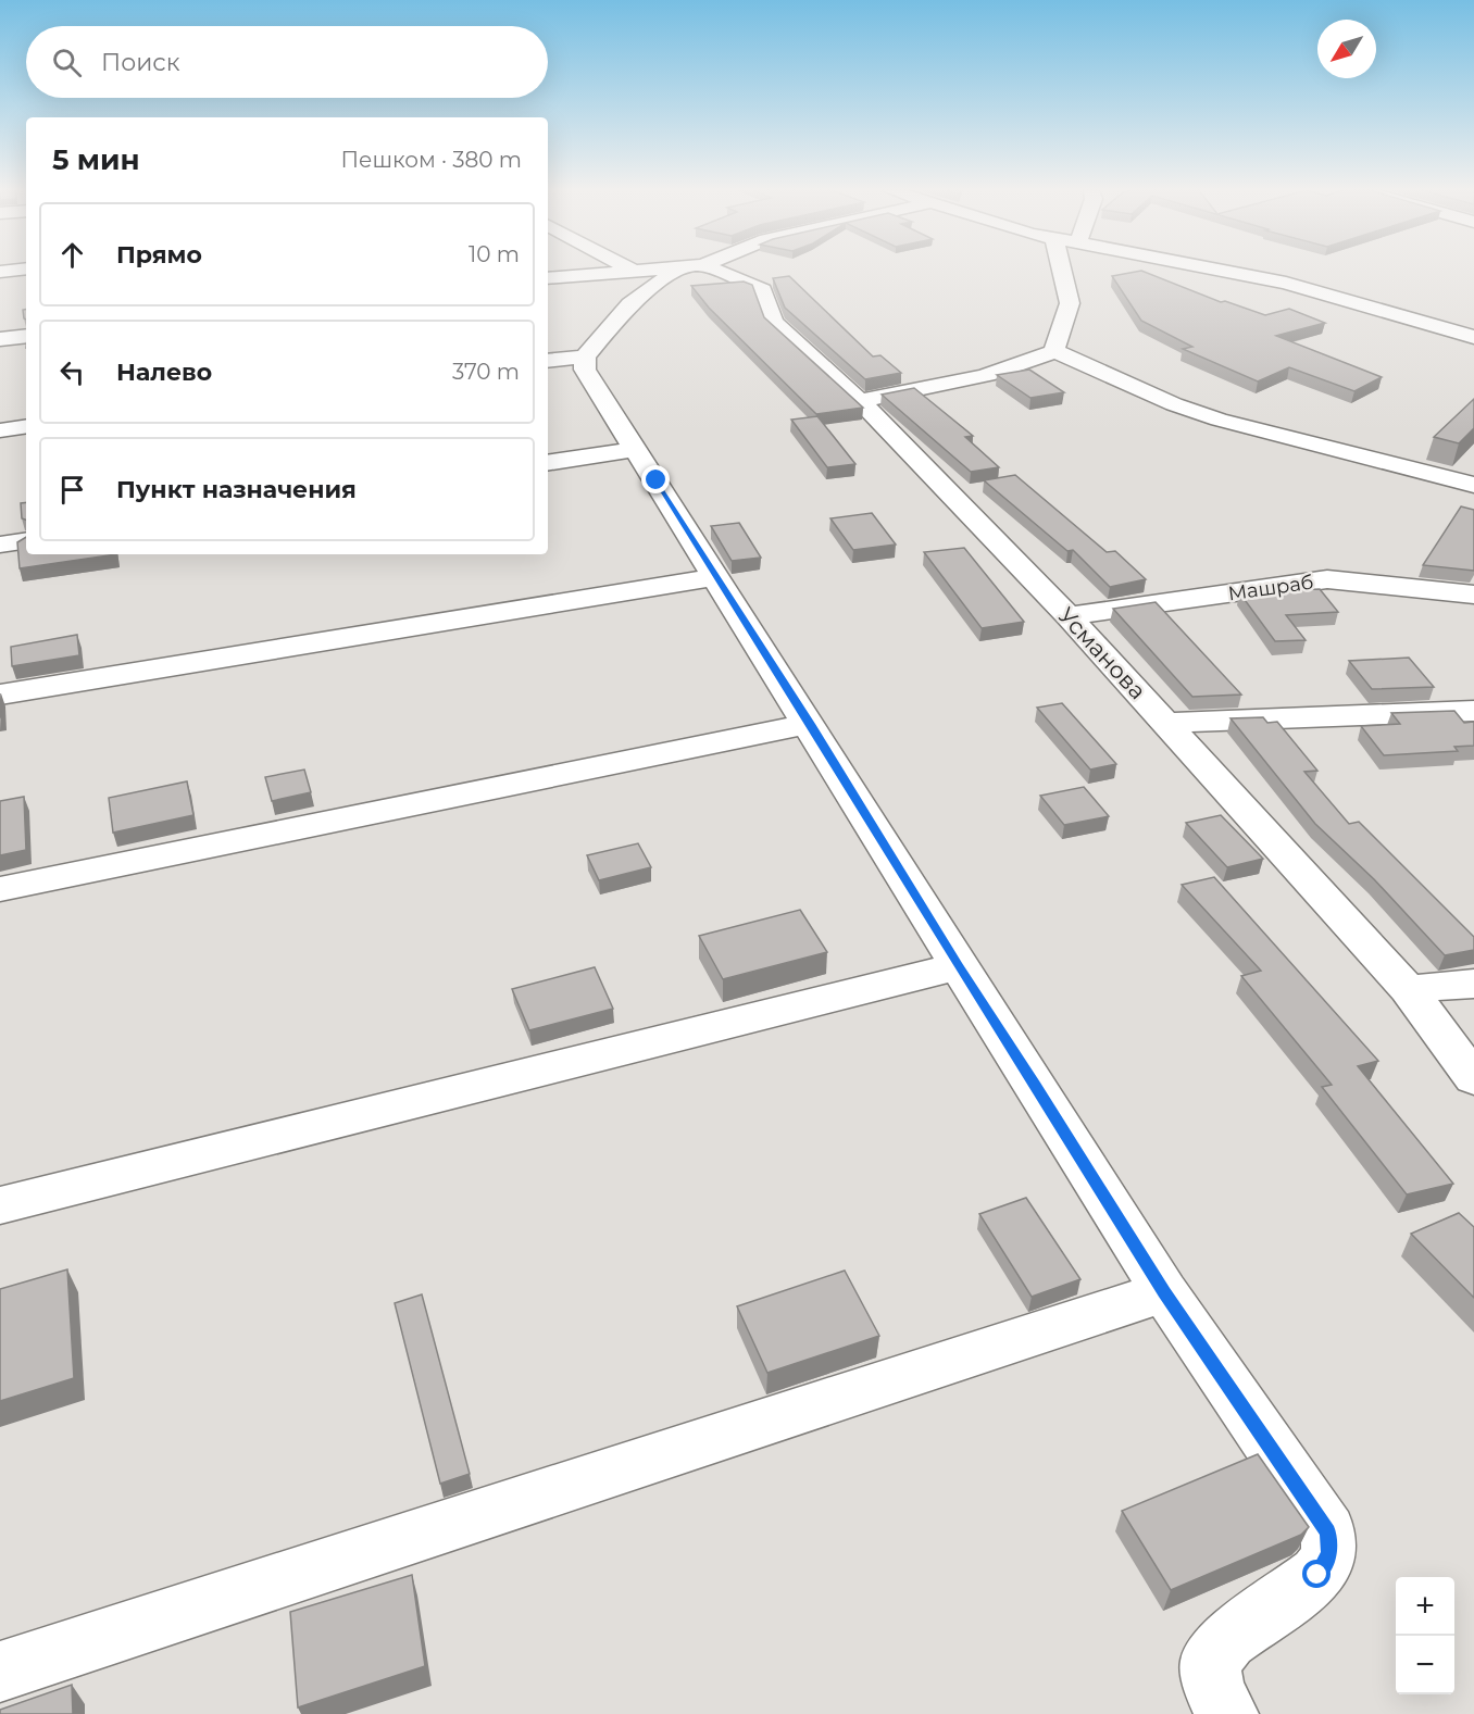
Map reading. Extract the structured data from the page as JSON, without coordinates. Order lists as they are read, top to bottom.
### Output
{
  "streets": {
    "street": ["Машраб", "Усманова"]
  },
  "crossings": [
    ["Машраб", "Усманова"]
  ],
  "north": "bottom left",
  "page": {
    "search": "Поиск",
    "heading": ["5 мин", "Пешком · 380 m"],
    "list": [
      ["Прямо", "10 m"],
      ["Налево", "370 m"],
      "Пункт назначения"
    ],
    "map_buttons": ["+", "−"]
  }
}
